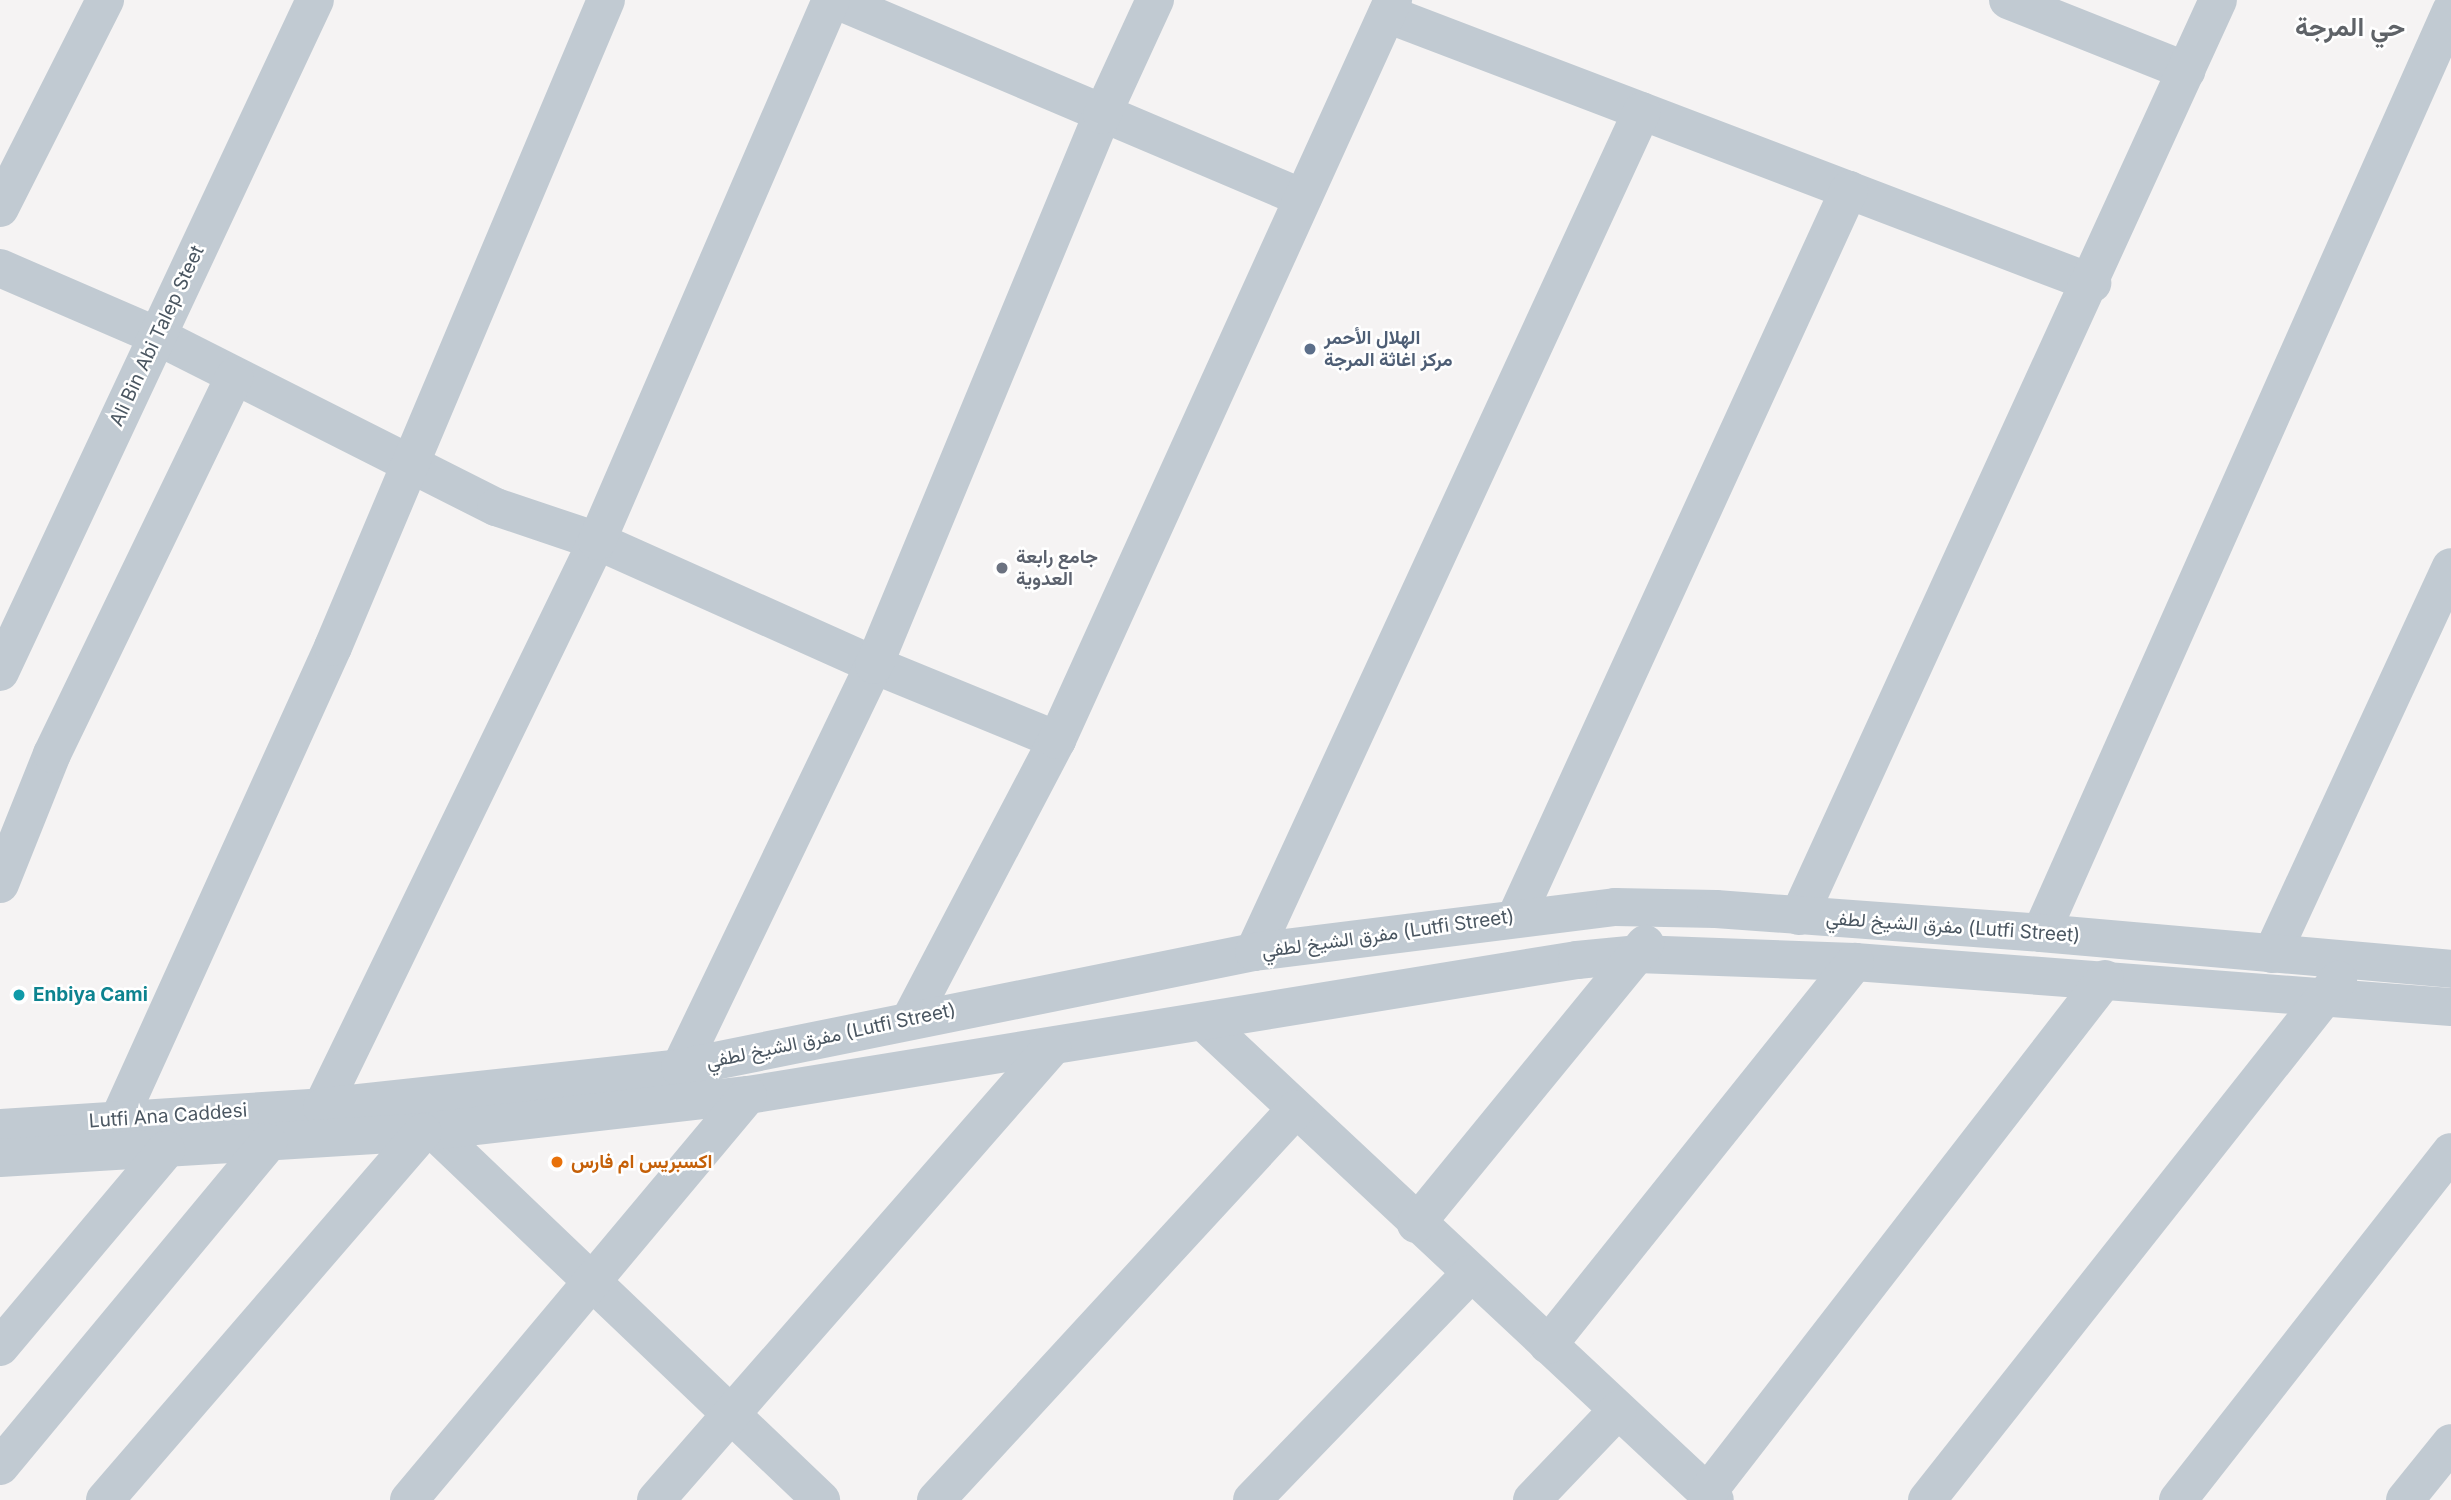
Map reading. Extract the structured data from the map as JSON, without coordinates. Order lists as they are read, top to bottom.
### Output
{
  "streets": {
    "street": ["Ali Bin Abi Talep Steet", "مفرق الشيخ لطفي (Lutfi Street)", "Lutfi Ana Caddesi"]
  },
  "crossings": [
    ["مفرق الشيخ لطفي (Lutfi Street)", "Lutfi Ana Caddesi"]
  ],
  "districts": ["حي المرجة"],
  "places": [
    "الهلال الأحمر مركز اغاثة المرجة",
    "جامع رابعة العدوية",
    "Enbiya Cami",
    "اكسبريس ام فارس"
  ]
}
